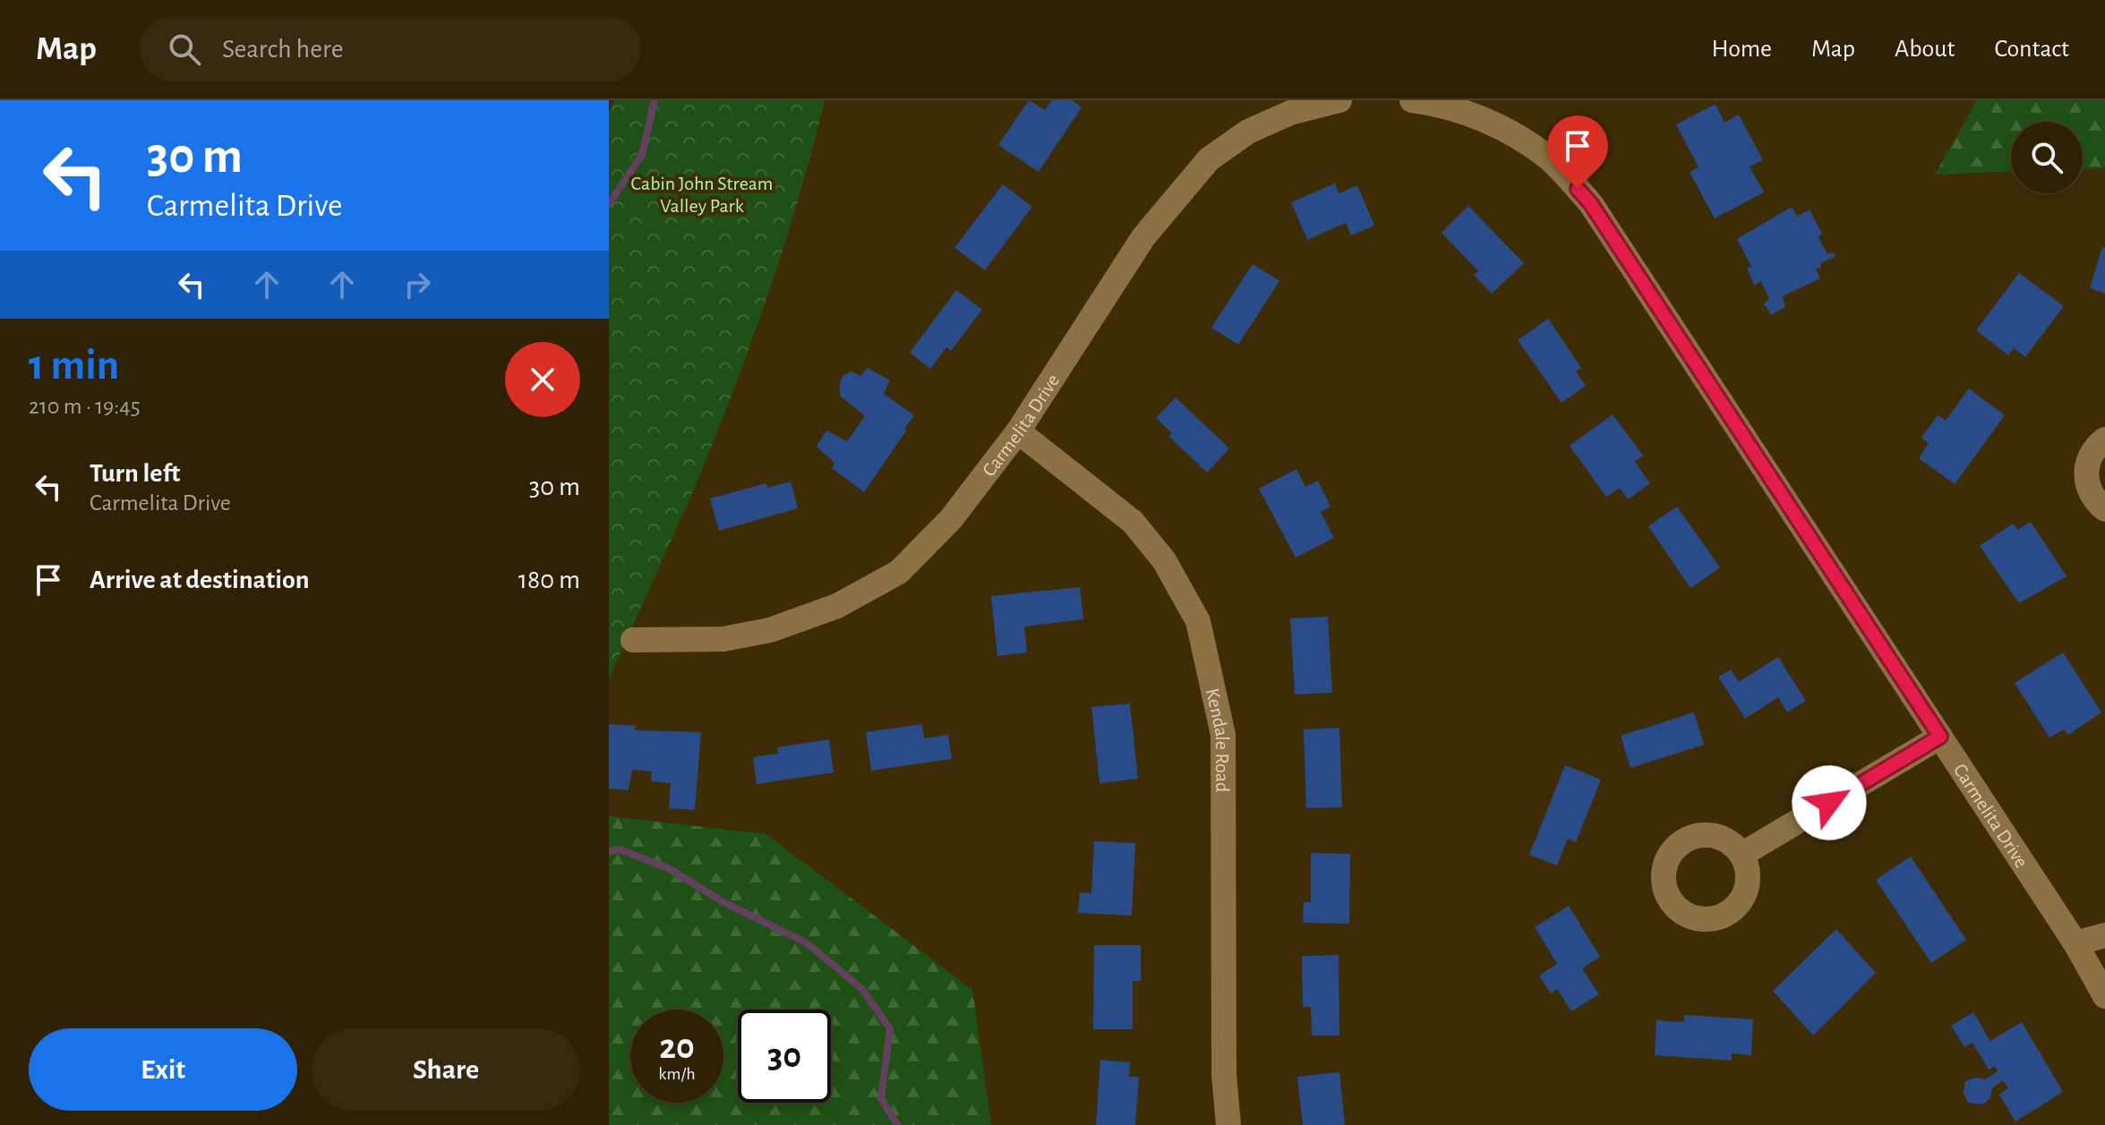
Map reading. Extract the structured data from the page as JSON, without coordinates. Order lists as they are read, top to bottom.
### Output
{
  "streets": {
    "street": ["Carmelita Drive", "Kendale Road"]
  },
  "crossings": [
    ["Carmelita Drive", "Kendale Road"]
  ],
  "parks": ["Cabin John Stream Valley Park"],
  "page": {
    "header": "Map",
    "search": "Search here",
    "nav": [
      "Home",
      "Map",
      "About",
      "Contact"
    ],
    "turn": ["30 m", "Carmelita Drive"],
    "heading": ["1 min", "210 m · 19:45"],
    "list": [
      {
        "name": "Turn left",
        "note": "Carmelita Drive",
        "value": "30 m"
      },
      {
        "name": "Arrive at destination",
        "value": "180 m"
      }
    ],
    "speed": "20 km/h",
    "limit": "30",
    "buttons": ["Exit", "Share"]
  }
}
